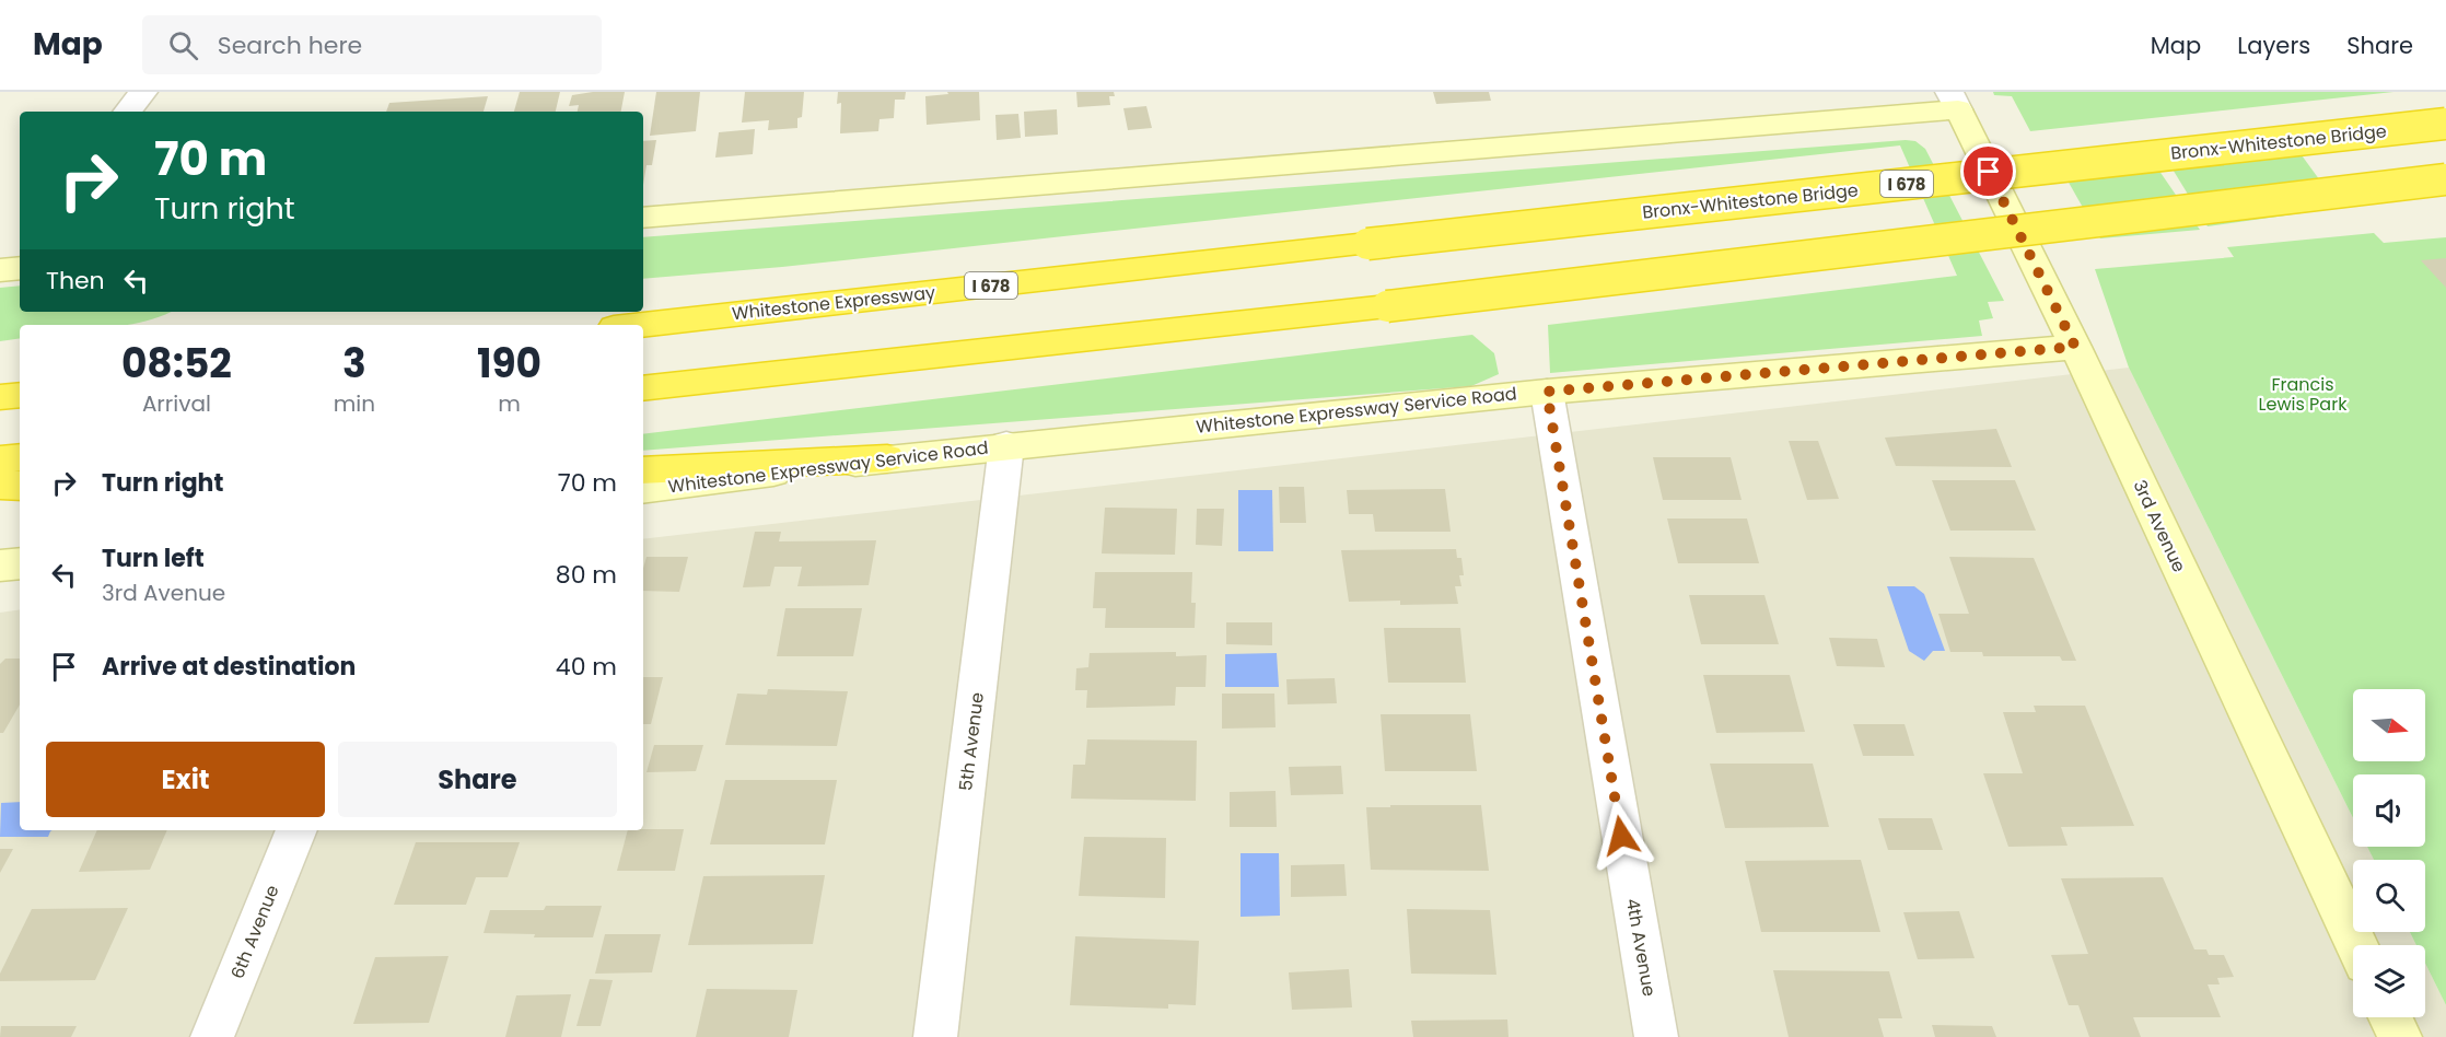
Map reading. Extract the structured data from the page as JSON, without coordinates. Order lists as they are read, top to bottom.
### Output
{
  "streets": {
    "highway": ["Bronx-Whitestone Bridge", "I 678", "Whitestone Expressway"],
    "street": [
      "Whitestone Expressway Service Road",
      "3rd Avenue",
      "5th Avenue",
      "6th Avenue",
      "4th Avenue"
    ]
  },
  "crossings": [
    ["Bronx-Whitestone Bridge", "Whitestone Expressway"],
    ["Whitestone Expressway Service Road", "3rd Avenue"],
    ["Whitestone Expressway Service Road", "5th Avenue"],
    ["Whitestone Expressway Service Road", "4th Avenue"]
  ],
  "parks": ["Francis Lewis Park"],
  "north": "right",
  "page": {
    "header": "Map",
    "search": "Search here",
    "nav": ["Map", "Layers", "Share"],
    "turn": ["70 m", "Turn right"],
    "then": "Then",
    "eta": [
      "08:52",
      "Arrival",
      "3",
      "min",
      "190",
      "m"
    ],
    "list": [
      {
        "name": "Turn right",
        "value": "70 m"
      },
      {
        "name": "Turn left",
        "note": "3rd Avenue",
        "value": "80 m"
      },
      {
        "name": "Arrive at destination",
        "value": "40 m"
      }
    ],
    "buttons": ["Exit", "Share"]
  }
}
